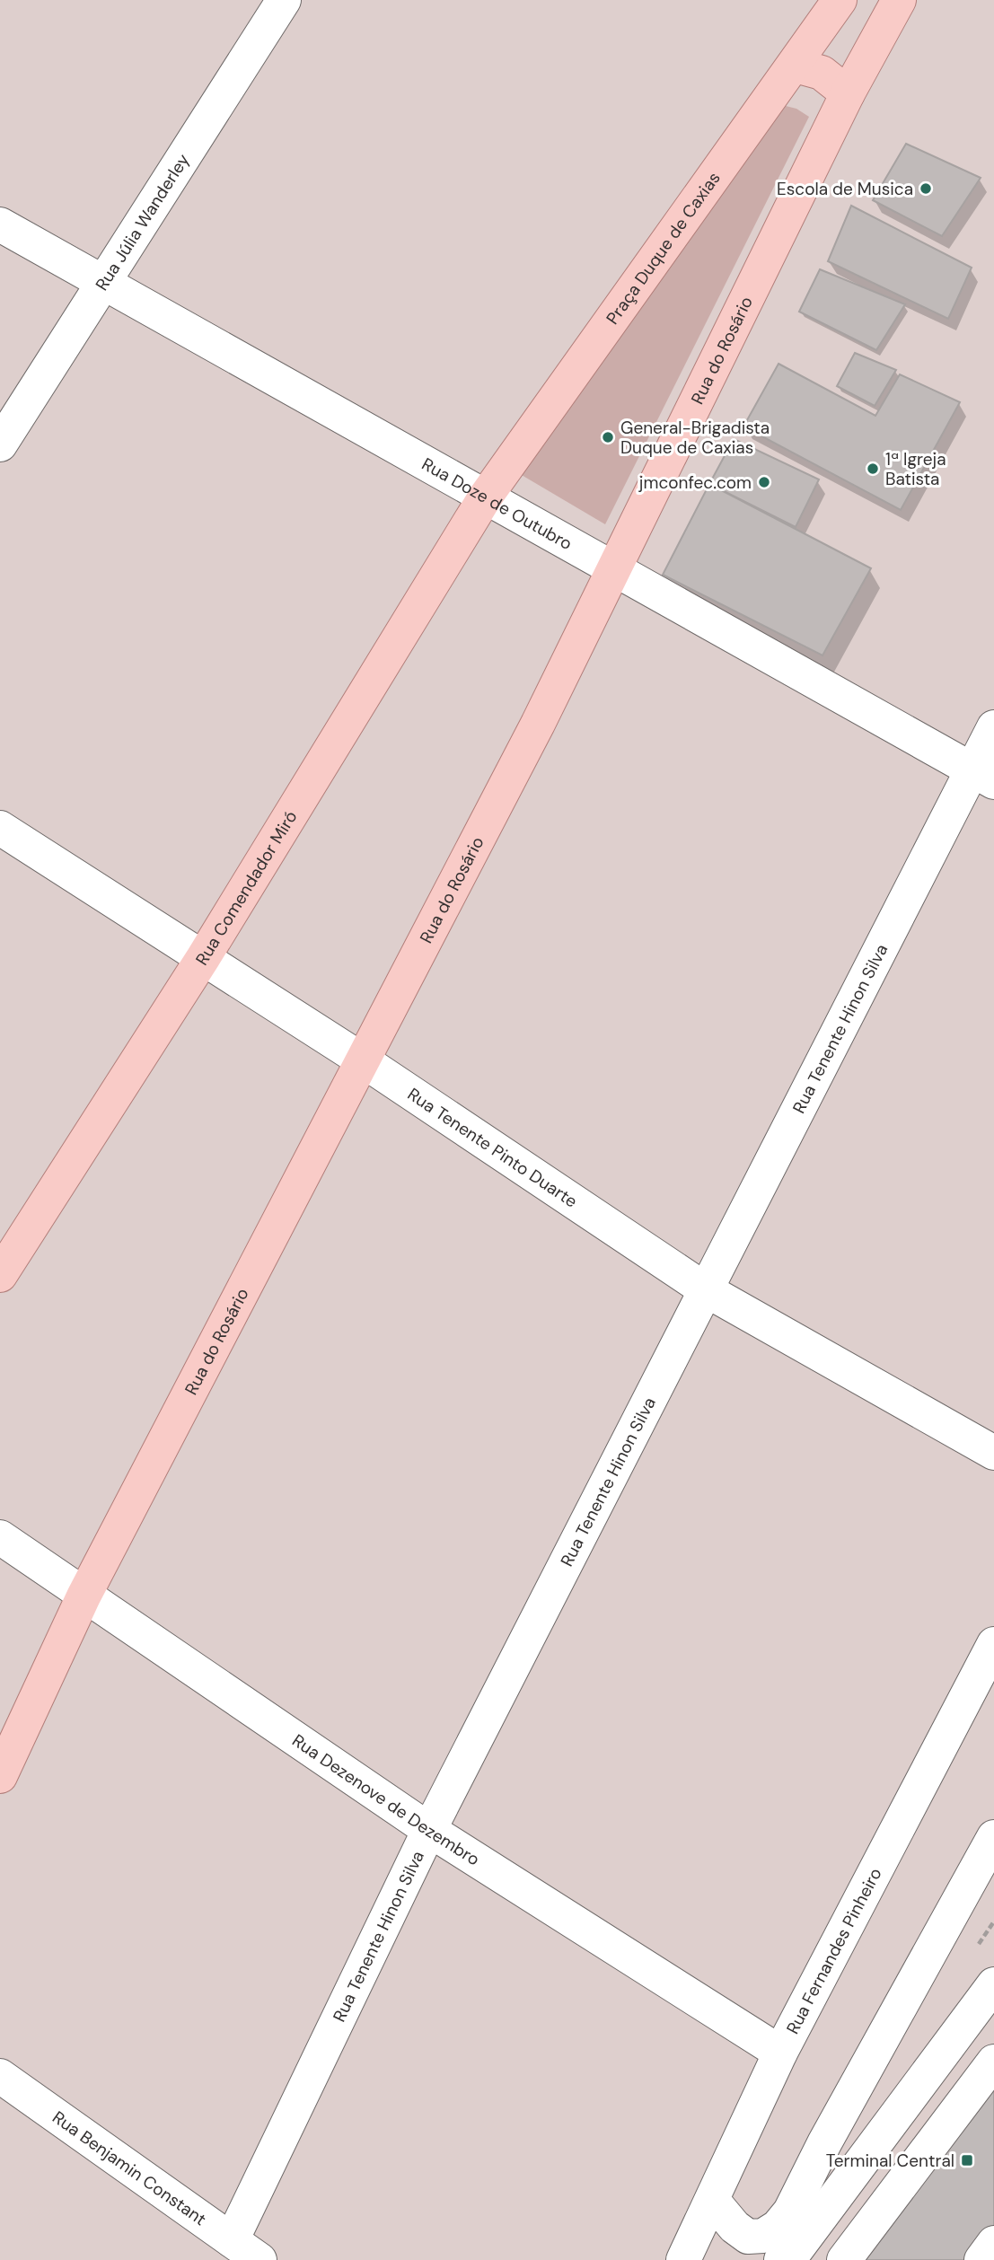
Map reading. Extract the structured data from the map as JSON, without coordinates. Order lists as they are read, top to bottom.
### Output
{
  "streets": {
    "main road": ["Praça Duque de Caxias", "Rua do Rosário", "Rua Comendador Miró"],
    "street": [
      "Rua Júlia Wanderley",
      "Rua Doze de Outubro",
      "Rua Tenente Hinon Silva",
      "Rua Tenente Pinto Duarte",
      "Rua Dezenove de Dezembro",
      "Rua Fernandes Pinheiro",
      "Rua Benjamin Constant"
    ]
  },
  "crossings": [
    ["Rua Júlia Wanderley", "Rua Doze de Outubro"],
    ["Praça Duque de Caxias", "Rua Doze de Outubro"],
    ["Praça Duque de Caxias", "Rua Comendador Miró"],
    ["Rua do Rosário", "Rua Doze de Outubro"],
    ["Rua do Rosário", "Rua Tenente Pinto Duarte"],
    ["Rua do Rosário", "Rua Dezenove de Dezembro"],
    ["Rua Doze de Outubro", "Rua Comendador Miró"],
    ["Rua Doze de Outubro", "Rua Tenente Hinon Silva"],
    ["Rua Comendador Miró", "Rua Tenente Pinto Duarte"],
    ["Rua Tenente Hinon Silva", "Rua Tenente Pinto Duarte"],
    ["Rua Tenente Hinon Silva", "Rua Dezenove de Dezembro"],
    ["Rua Tenente Hinon Silva", "Rua Benjamin Constant"],
    ["Rua Dezenove de Dezembro", "Rua Fernandes Pinheiro"]
  ],
  "places": {
    "other": [
      "Escola de Musica",
      "General-Brigadista Duque de Caxias",
      "1ª Igreja Batista",
      "jmconfec.com"
    ],
    "transit": ["Terminal Central"]
  }
}
